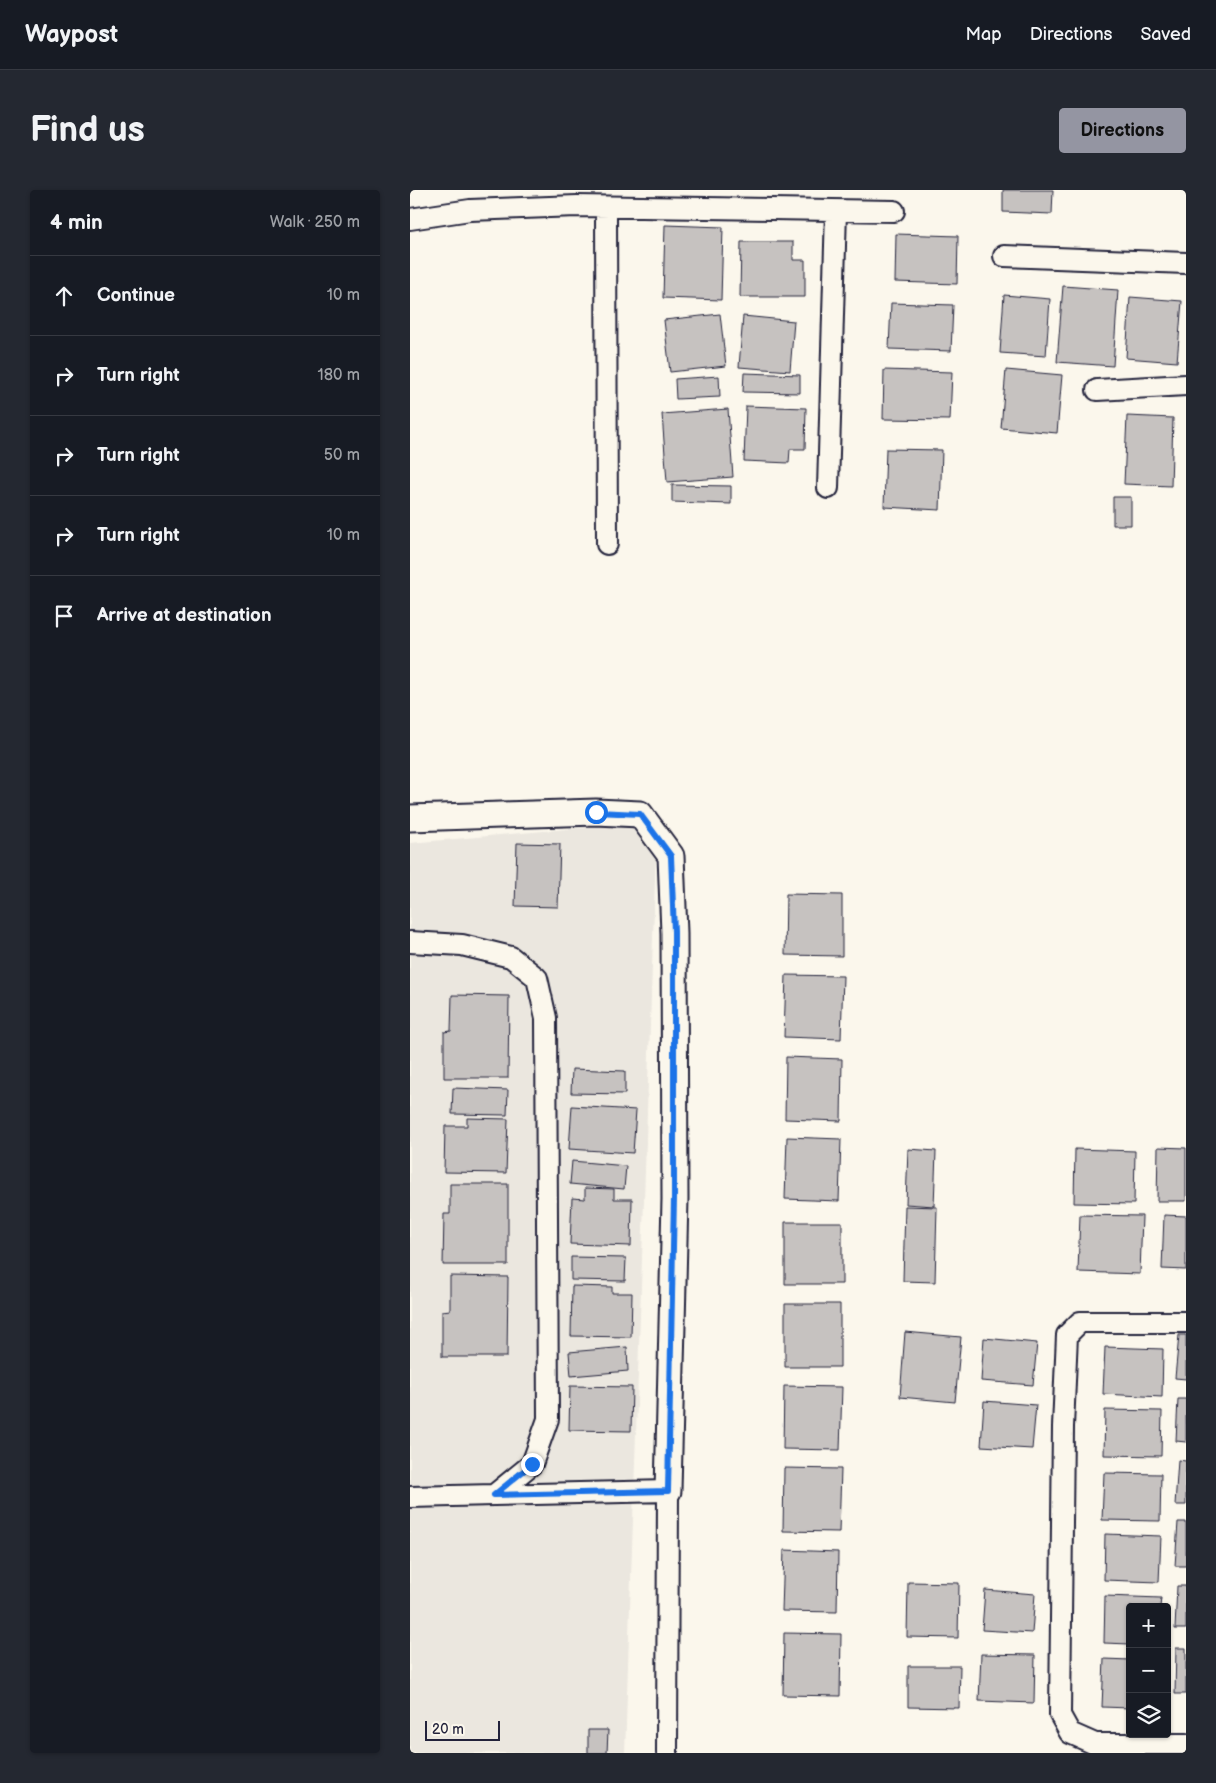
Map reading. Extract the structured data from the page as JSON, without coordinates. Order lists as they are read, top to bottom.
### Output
{
  "scale_bar": "20 m",
  "page": {
    "header": "Waypost",
    "nav": ["Map", "Directions", "Saved"],
    "buttons": "Directions",
    "title": "Find us",
    "heading": ["4 min", "Walk · 250 m"],
    "list": [
      ["Continue", "10 m"],
      ["Turn right", "180 m"],
      ["Turn right", "50 m"],
      ["Turn right", "10 m"],
      "Arrive at destination"
    ],
    "map_buttons": ["+", "−"],
    "scale": "20 m"
  }
}
